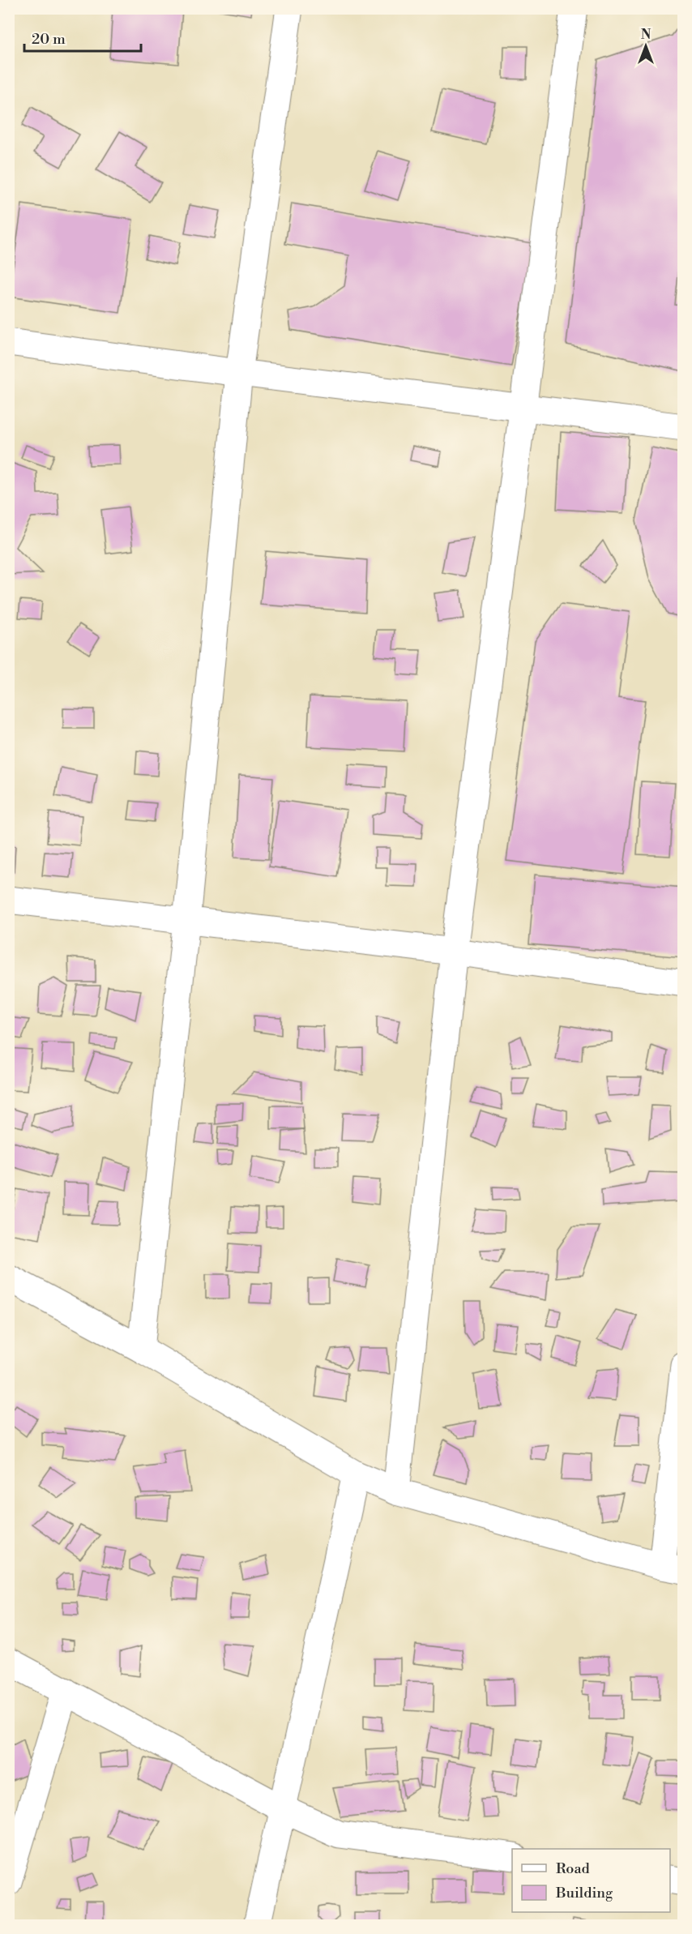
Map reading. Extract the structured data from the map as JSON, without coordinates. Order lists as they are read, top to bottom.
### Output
{
  "legend": ["Road", "Building"],
  "scale_bar": "20 m",
  "north": "top"
}
